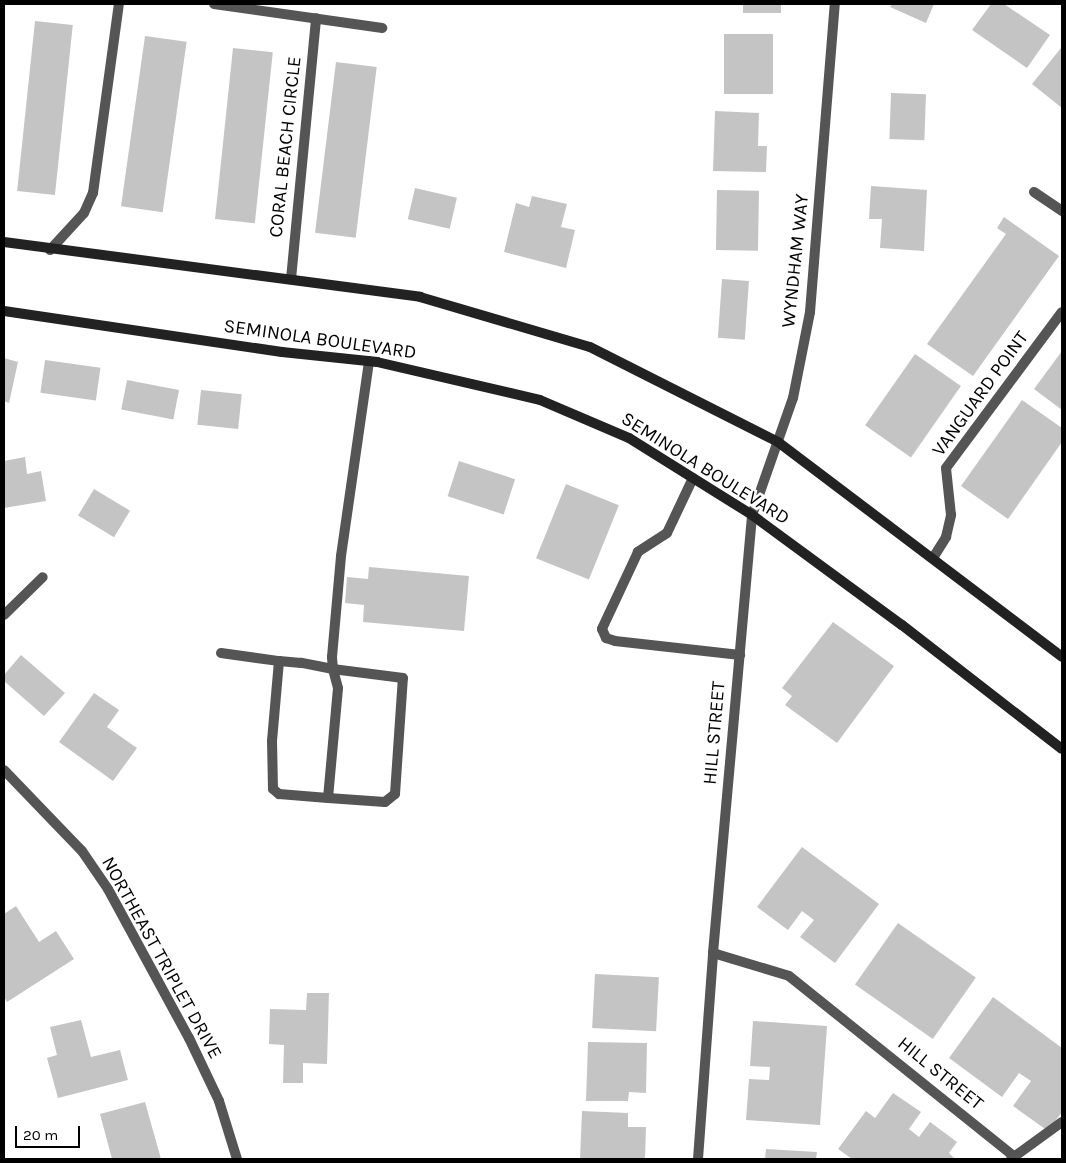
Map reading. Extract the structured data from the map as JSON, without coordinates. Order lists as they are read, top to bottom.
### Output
{
  "streets": {
    "main road": ["SEMINOLA BOULEVARD"],
    "street": [
      "CORAL BEACH CIRCLE",
      "WYNDHAM WAY",
      "VANGUARD POINT",
      "HILL STREET",
      "NORTHEAST TRIPLET DRIVE"
    ]
  },
  "crossings": [
    ["WYNDHAM WAY", "SEMINOLA BOULEVARD"],
    ["WYNDHAM WAY", "HILL STREET"],
    ["SEMINOLA BOULEVARD", "HILL STREET"]
  ],
  "scale_bar": "20 m"
}
